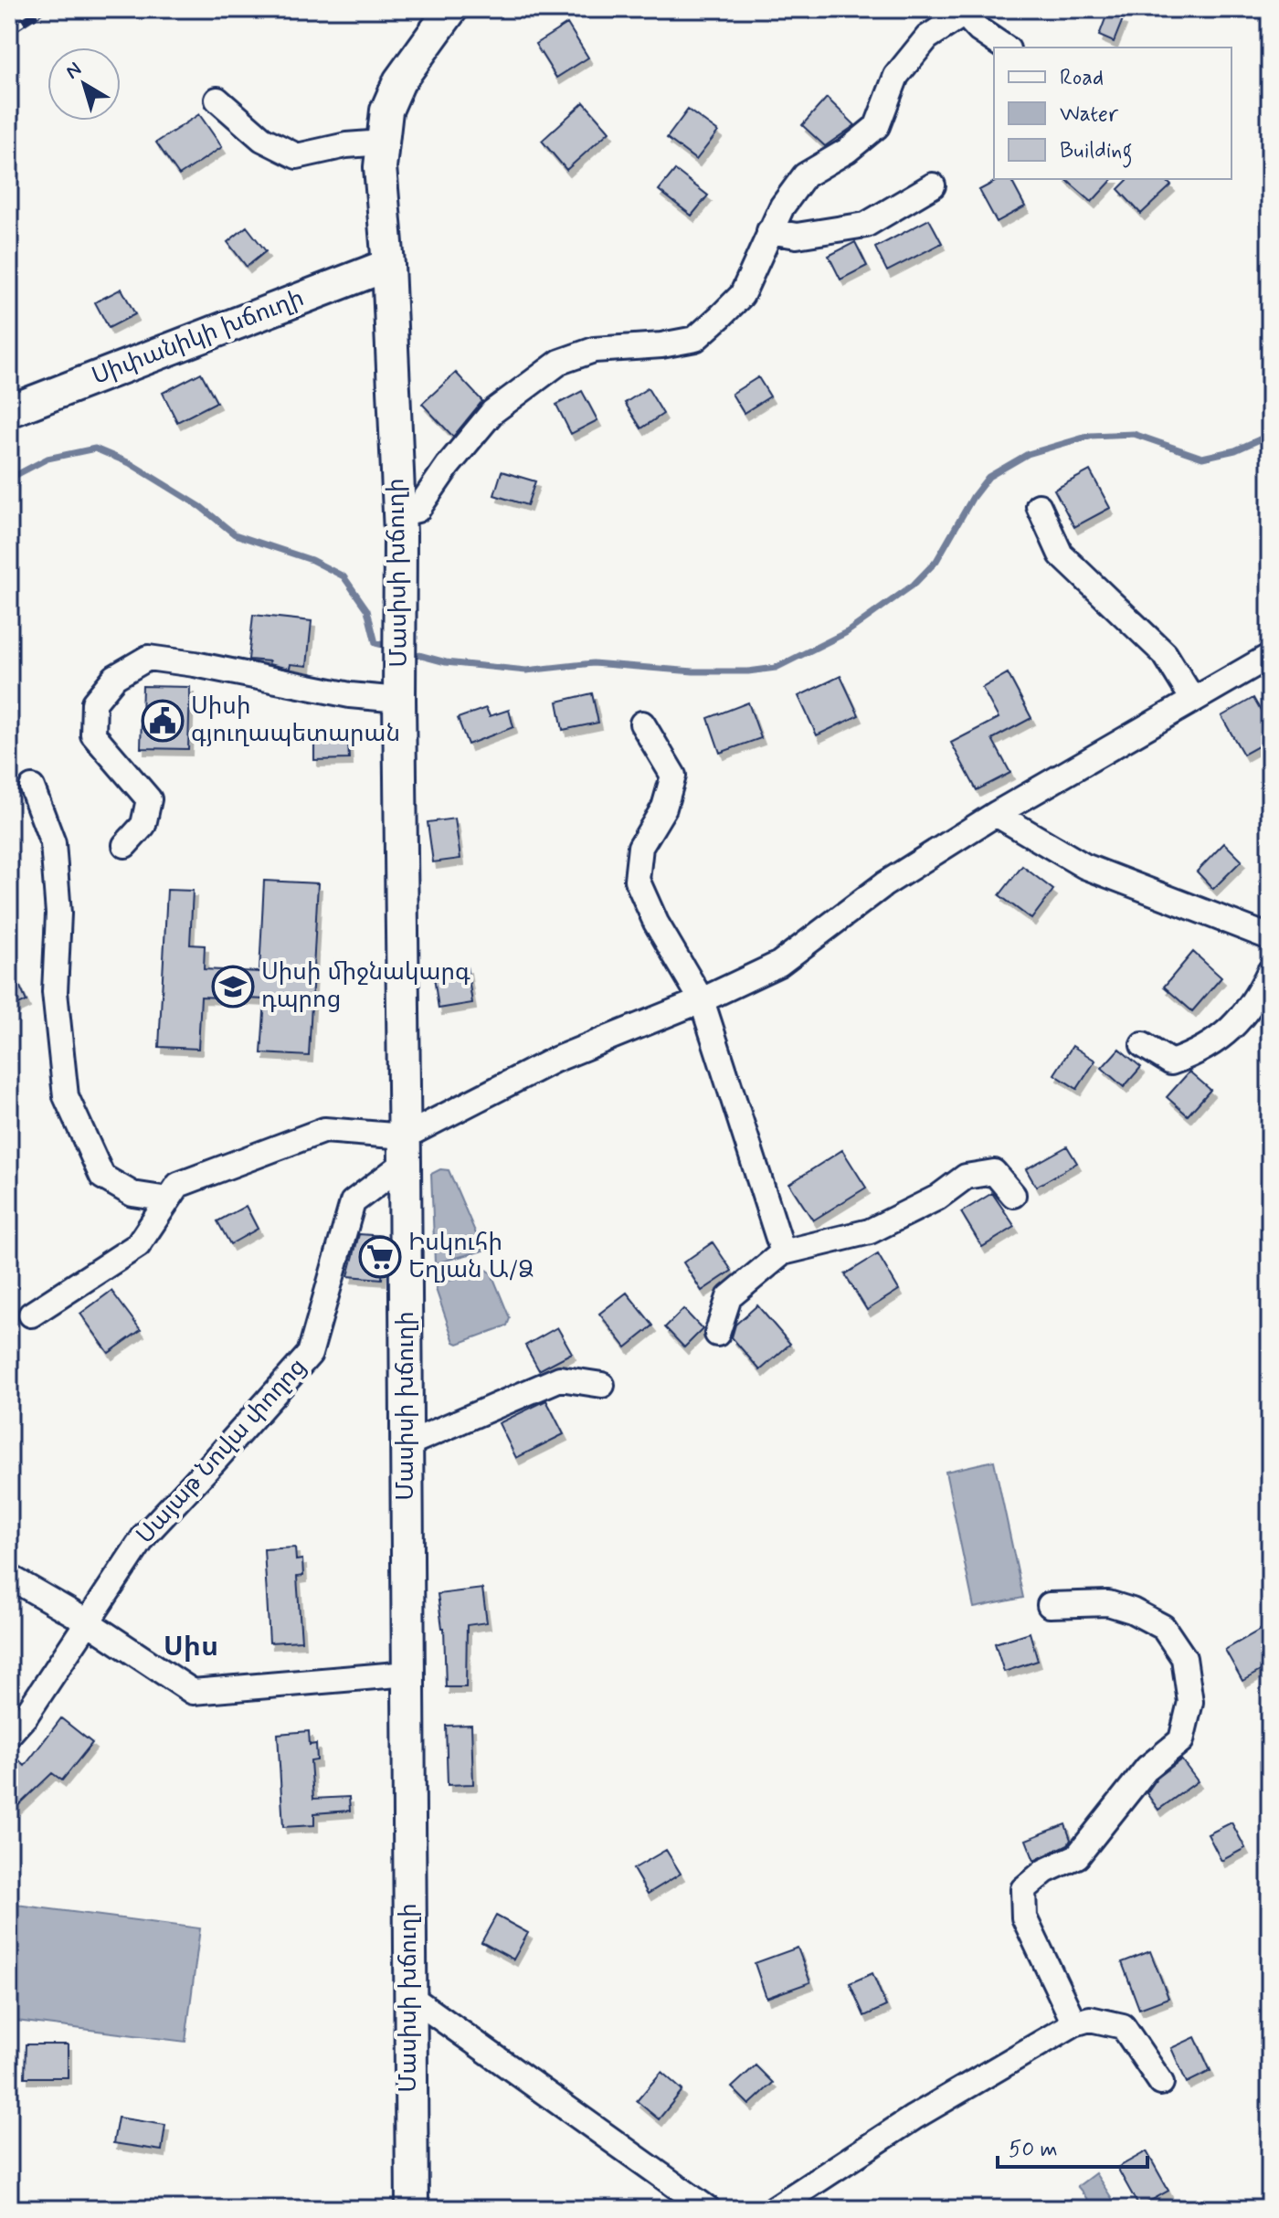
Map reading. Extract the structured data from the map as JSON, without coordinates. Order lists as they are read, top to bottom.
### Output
{
  "streets": {
    "main road": ["Սիփանիկի խճուղի", "Մասիսի խճուղի"],
    "street": ["Սայաթ Նովա փողոց"]
  },
  "crossings": [
    ["Սիփանիկի խճուղի", "Մասիսի խճուղի"],
    ["Մասիսի խճուղի", "Սայաթ Նովա փողոց"]
  ],
  "districts": ["Սիս"],
  "places": {
    "public building": ["Սիսի գյուղապետարան"],
    "school or university": ["Սիսի միջնակարգ դպրոց"],
    "supermarket": ["Իսկուհի Եղյան Ա/Ձ"]
  },
  "legend": ["Road", "Water", "Building"],
  "scale_bar": "50 m",
  "north": "top left"
}
